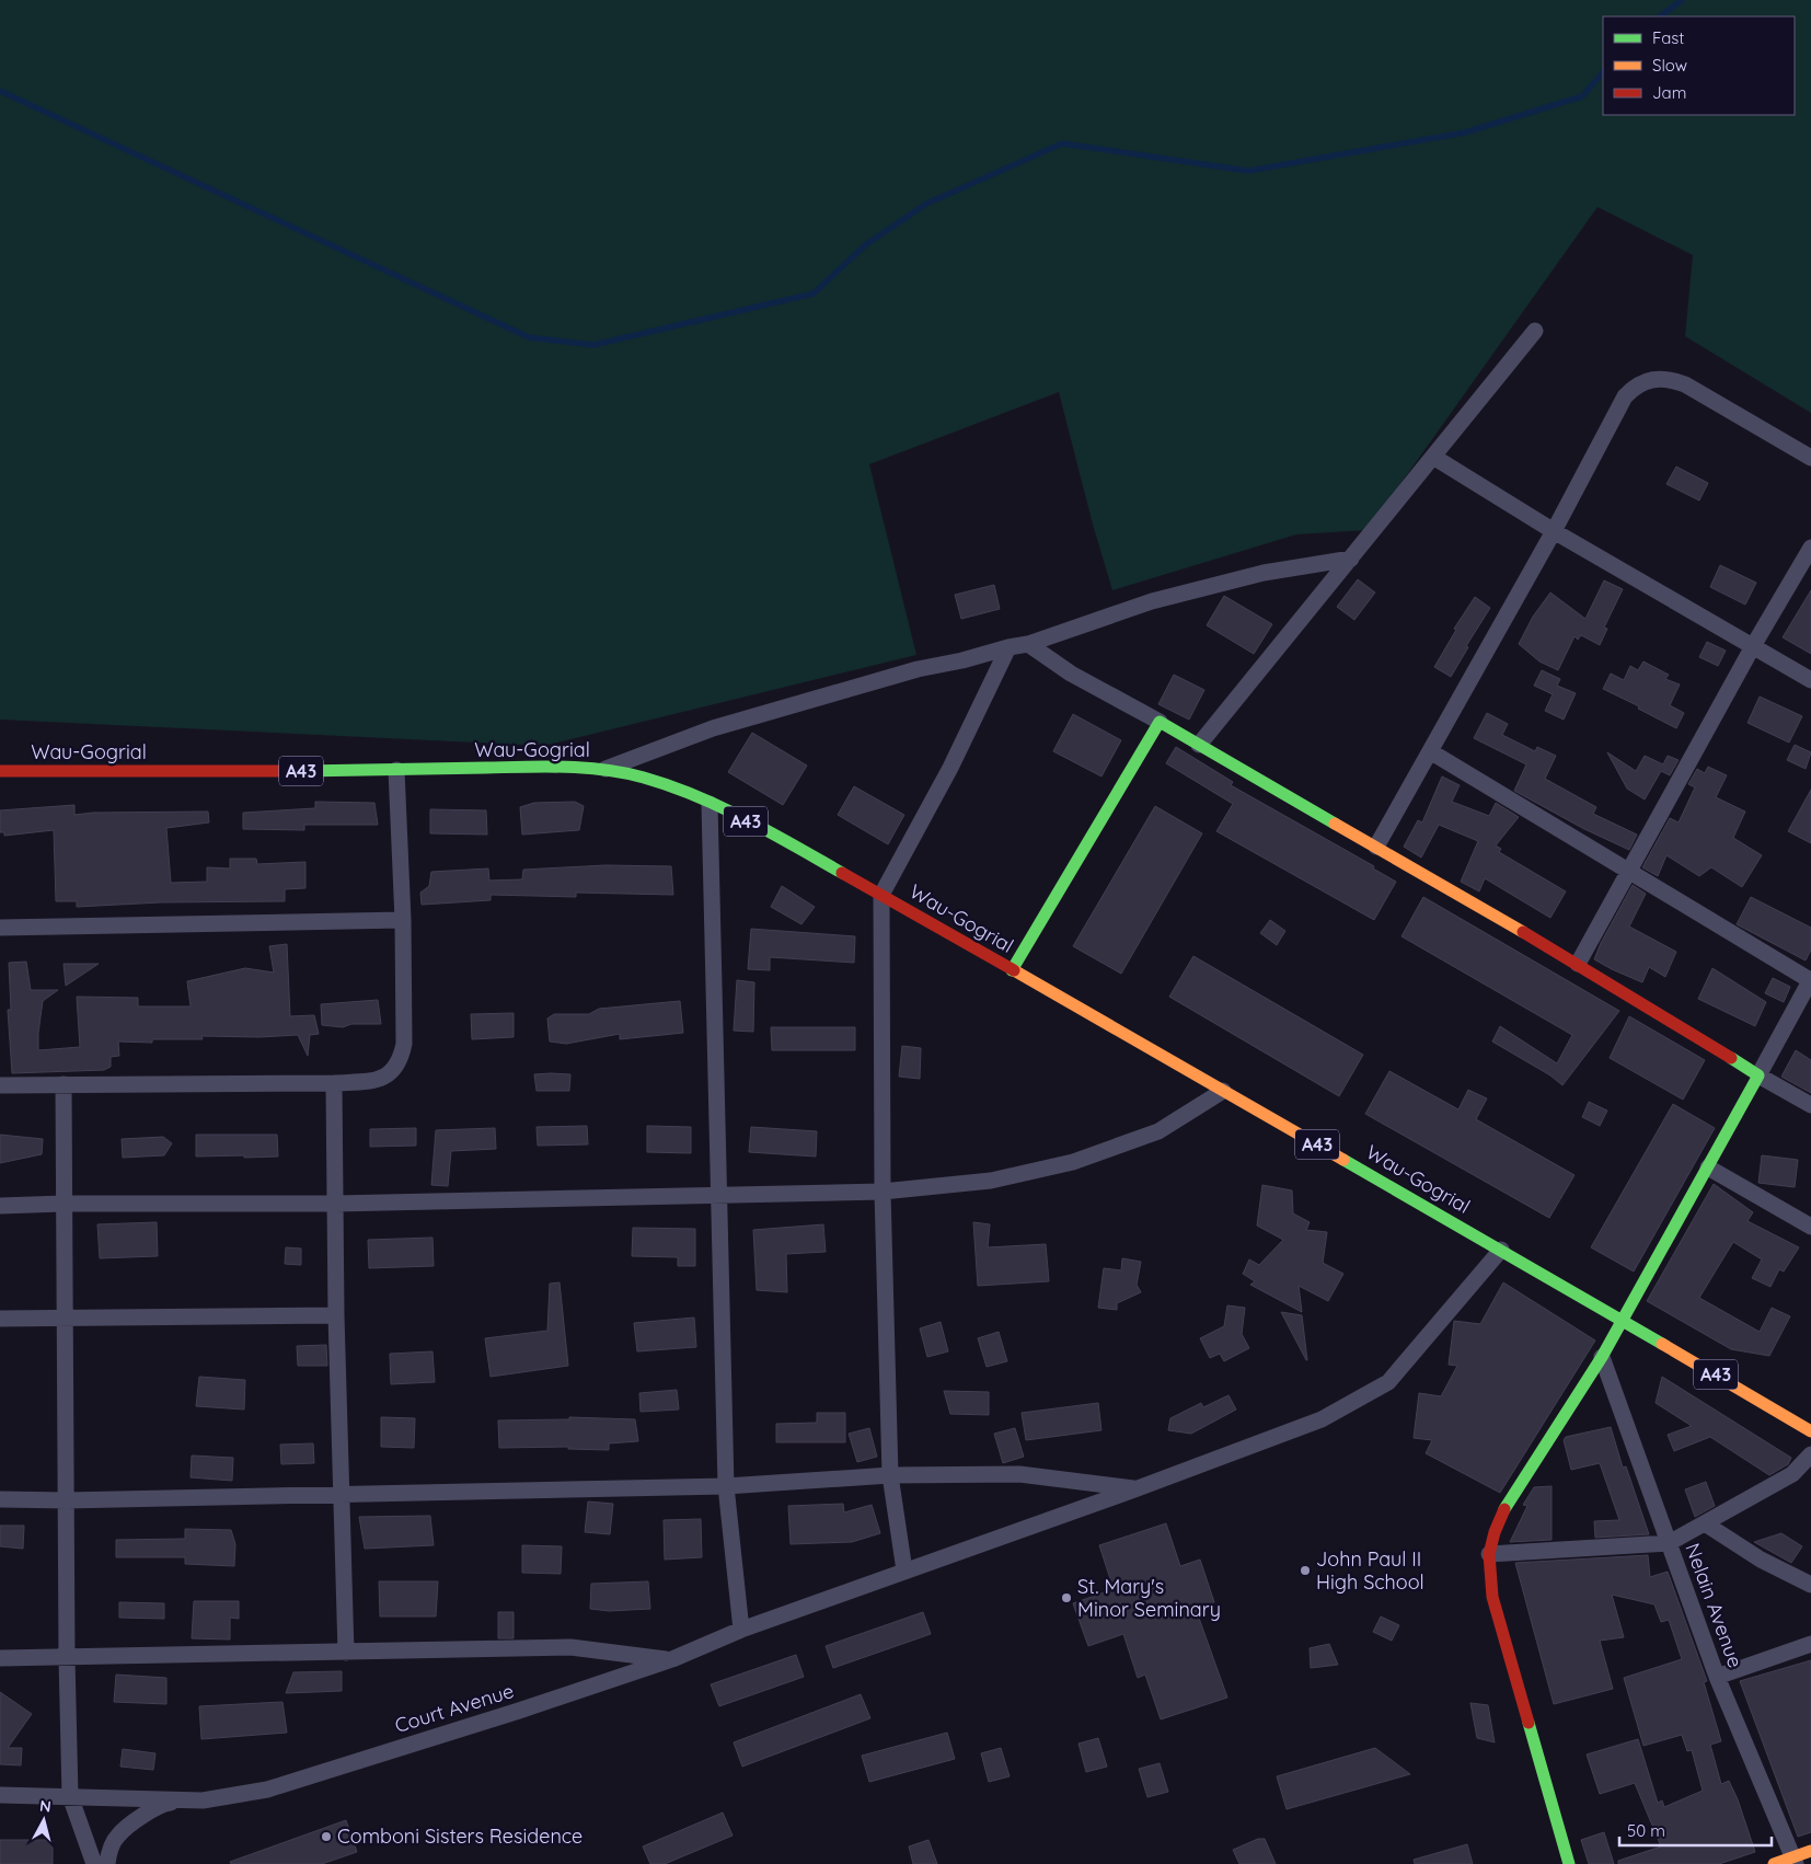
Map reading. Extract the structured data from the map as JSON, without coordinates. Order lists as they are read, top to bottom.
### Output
{
  "streets": {
    "main road": ["Wau-Gogrial", "A43"],
    "street": ["Nelain Avenue", "Court Avenue"]
  },
  "crossings": [
    ["Wau-Gogrial", "Court Avenue"]
  ],
  "places": ["John Paul II High School", "St. Mary's Minor Seminary", "Comboni Sisters Residence"],
  "legend": ["Fast", "Slow", "Jam"],
  "scale_bar": "50 m",
  "north": "top"
}
